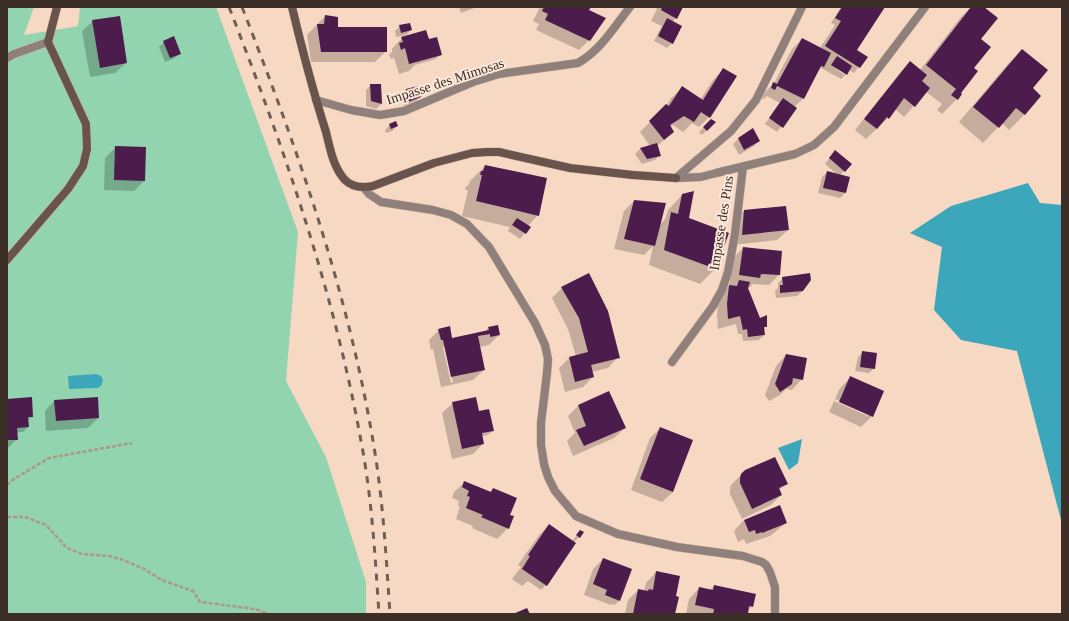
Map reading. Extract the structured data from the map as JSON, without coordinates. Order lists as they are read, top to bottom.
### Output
{
  "streets": {
    "street": ["Impasse des Mimosas", "Impasse des Pins"]
  }
}
